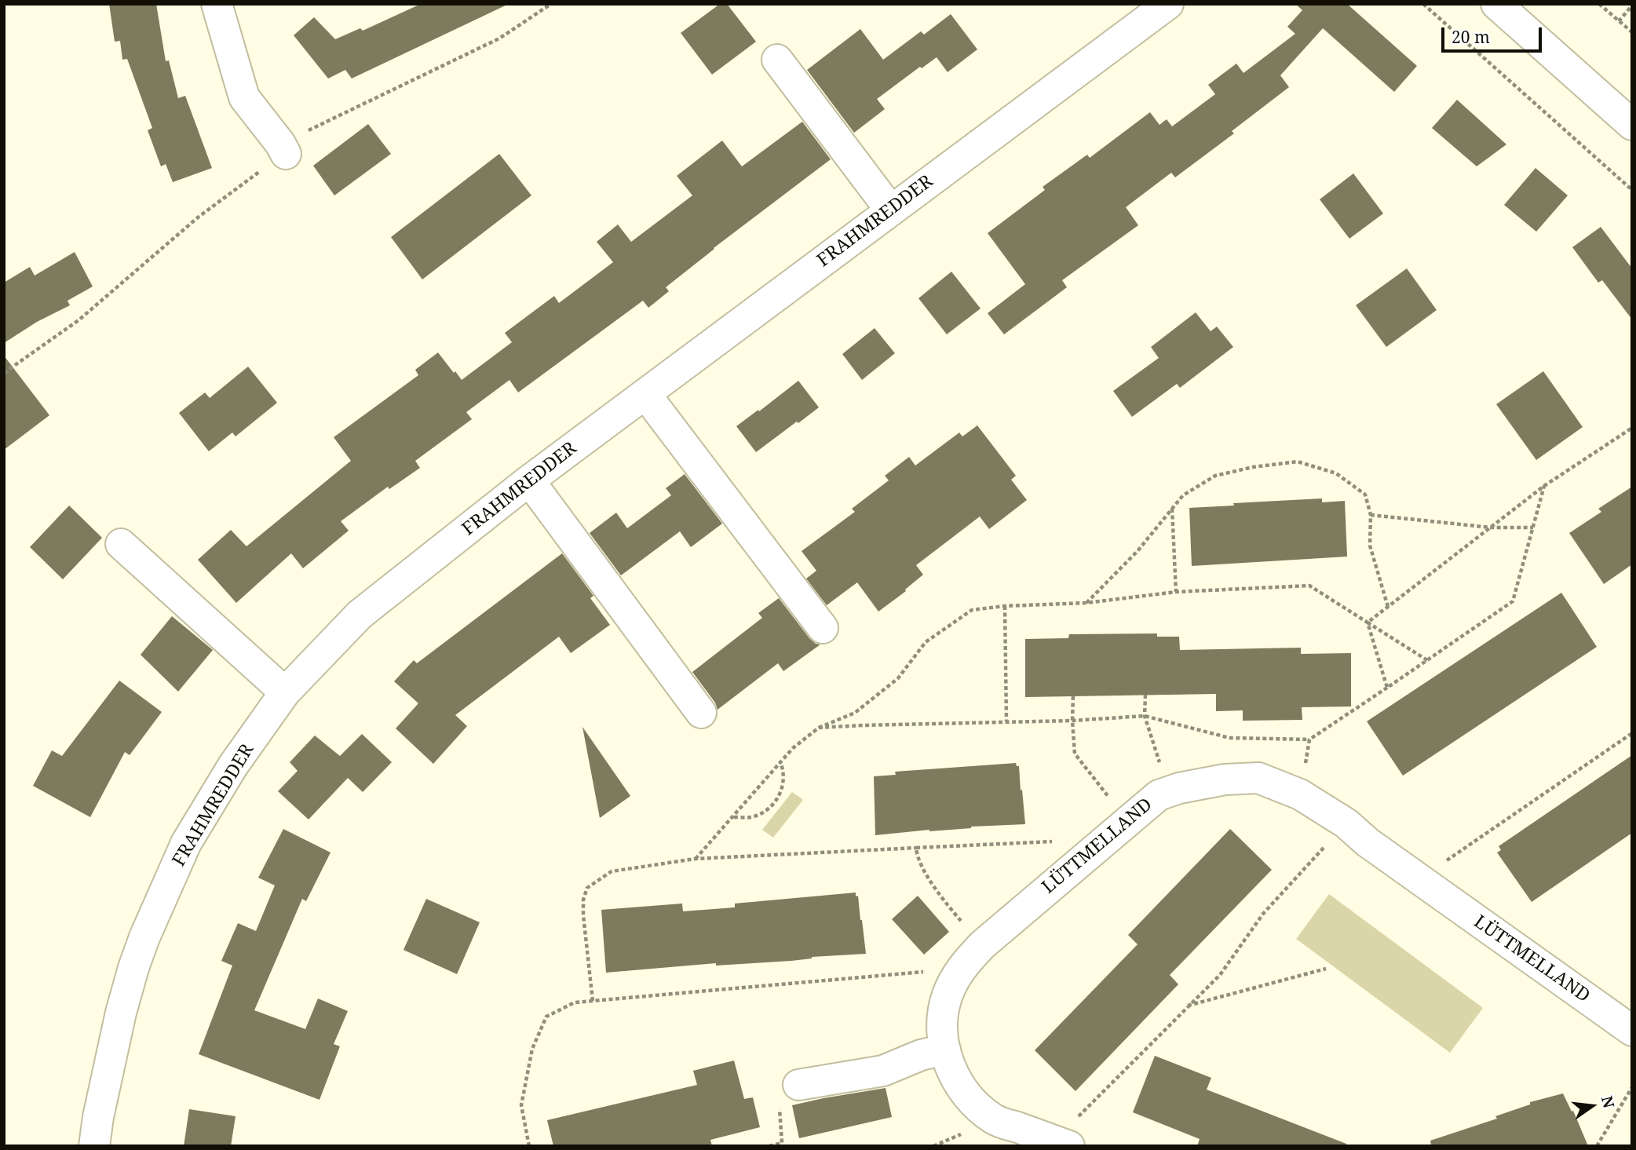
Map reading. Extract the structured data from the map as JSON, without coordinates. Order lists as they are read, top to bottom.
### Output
{
  "streets": {
    "street": ["FRAHMREDDER", "LÜTTMELLAND"]
  },
  "scale_bar": "20 m",
  "north": "right"
}
